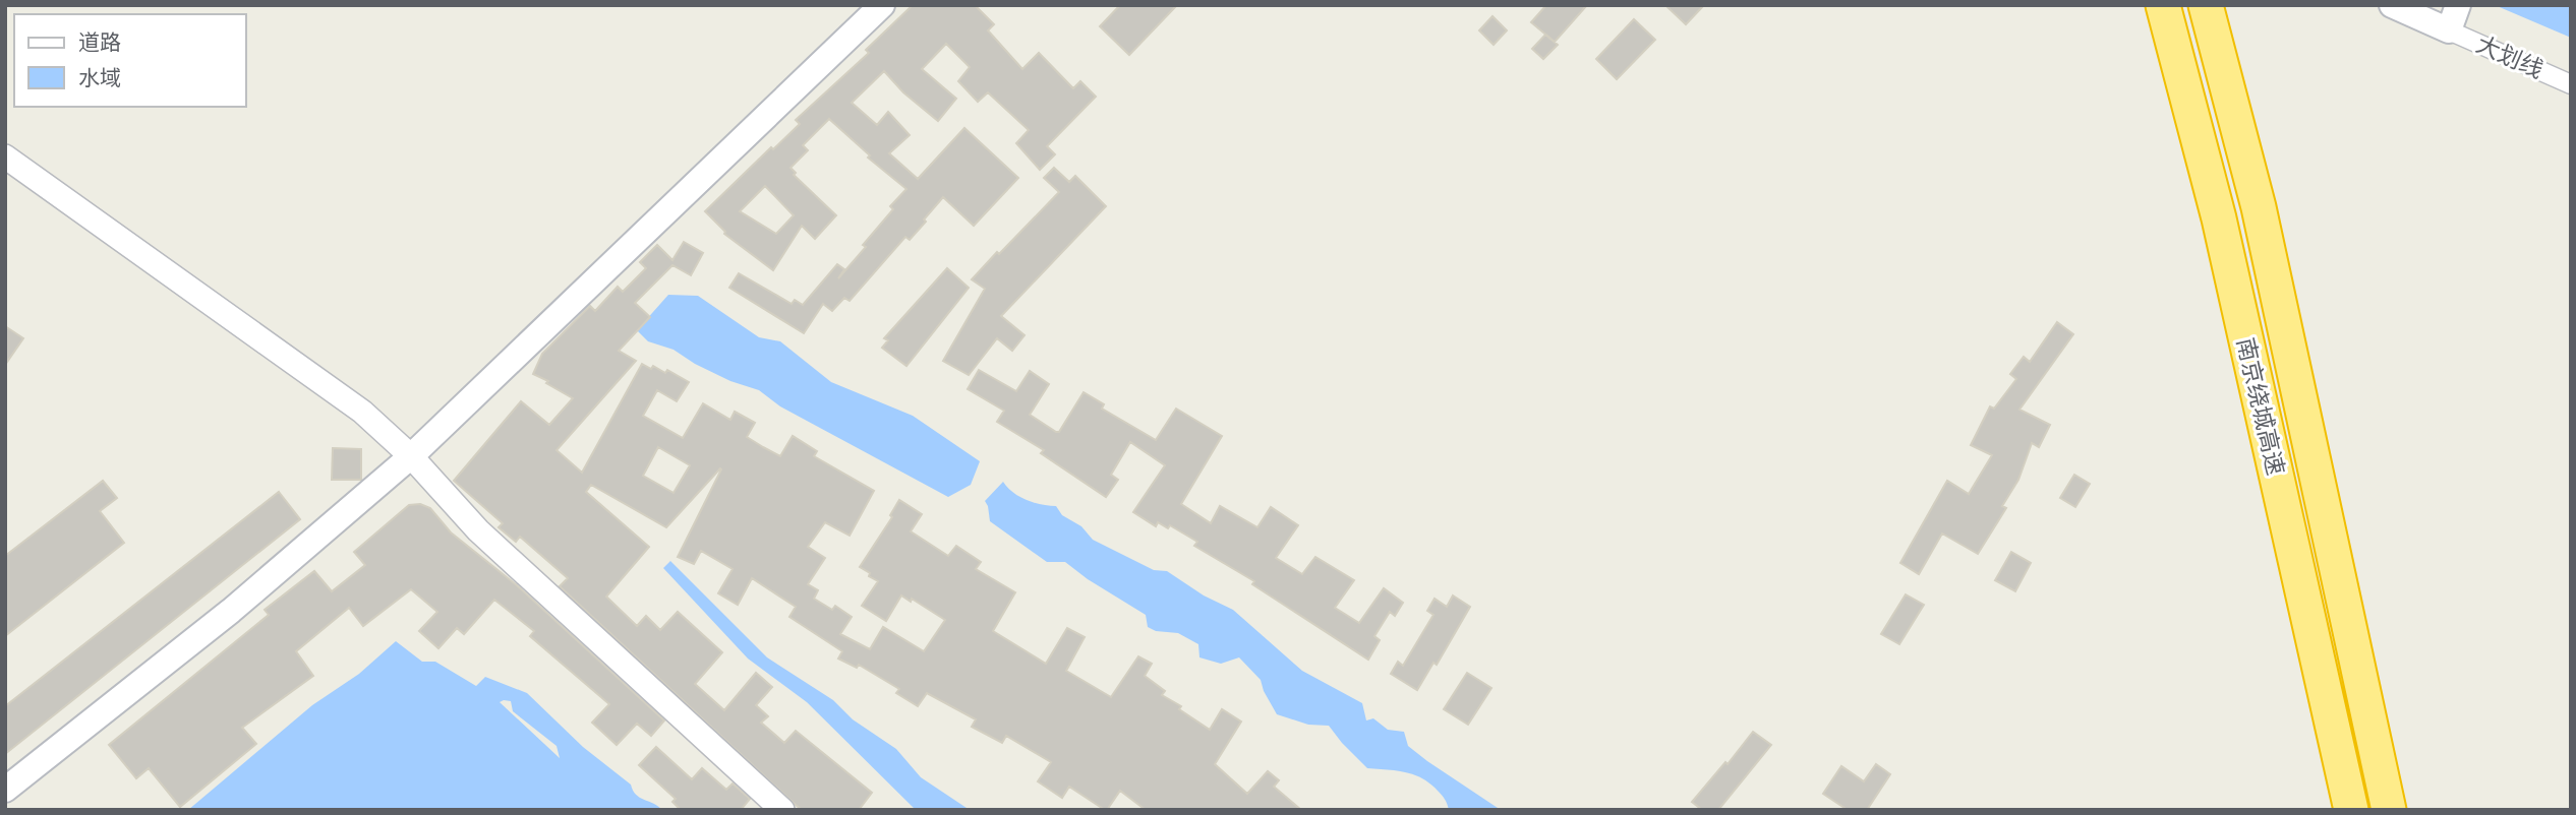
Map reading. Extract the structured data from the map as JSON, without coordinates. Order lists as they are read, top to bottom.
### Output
{
  "streets": {
    "highway": ["南京绕城高速"],
    "street": ["大划线"]
  },
  "legend": ["道路", "水域"]
}
